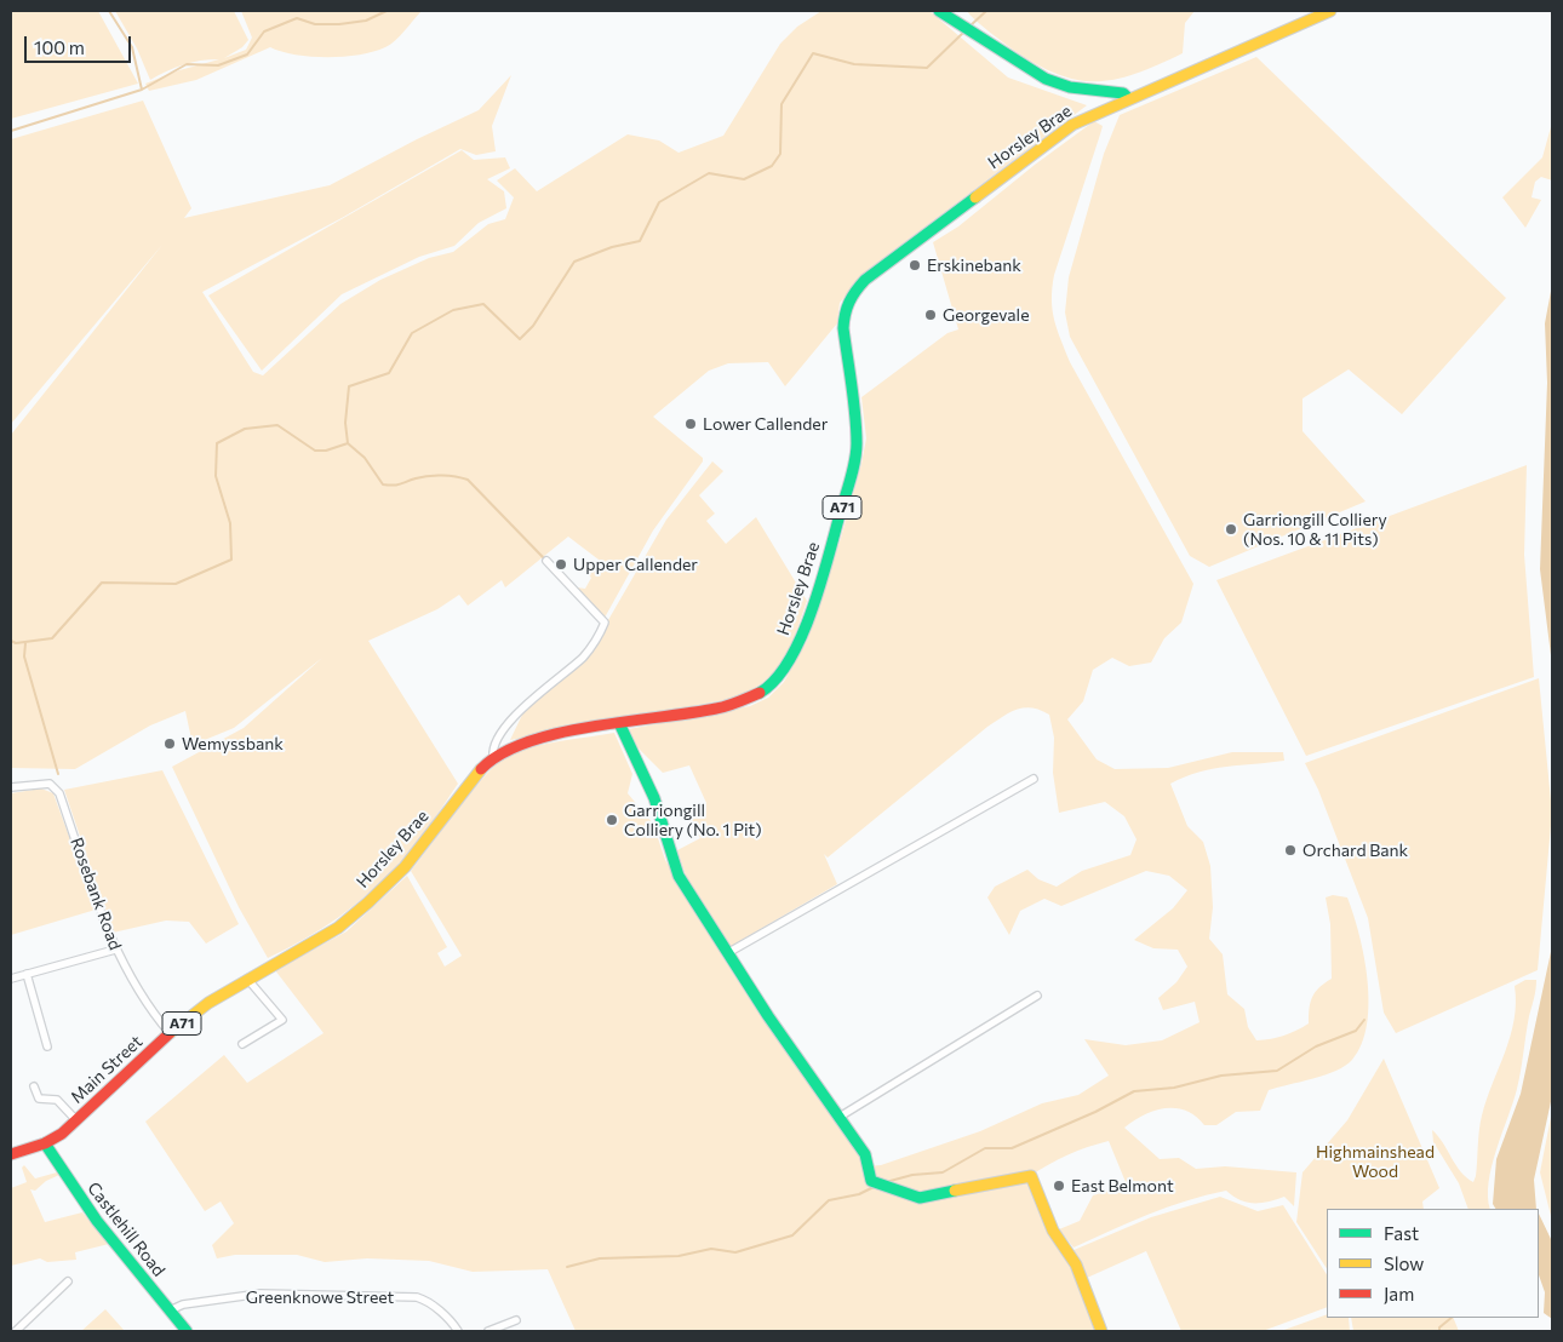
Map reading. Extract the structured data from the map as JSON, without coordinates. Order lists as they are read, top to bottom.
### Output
{
  "streets": {
    "main road": [
      "Horsley Brae",
      "A71",
      "Main Street",
      "Castlehill Road"
    ],
    "street": ["Rosebank Road", "Greenknowe Street"]
  },
  "crossings": [
    ["Horsley Brae", "Main Street"],
    ["Rosebank Road", "Main Street"],
    ["Main Street", "Castlehill Road"],
    ["Castlehill Road", "Greenknowe Street"]
  ],
  "parks": ["Highmainshead Wood"],
  "places": [
    "Erskinebank",
    "Georgevale",
    "Lower Callender",
    "Garriongill Colliery (Nos. 10 & 11 Pits)",
    "Upper Callender",
    "Wemyssbank",
    "Garriongill Colliery (No. 1 Pit)",
    "Orchard Bank",
    "East Belmont"
  ],
  "legend": ["Fast", "Slow", "Jam"],
  "scale_bar": "100 m"
}
